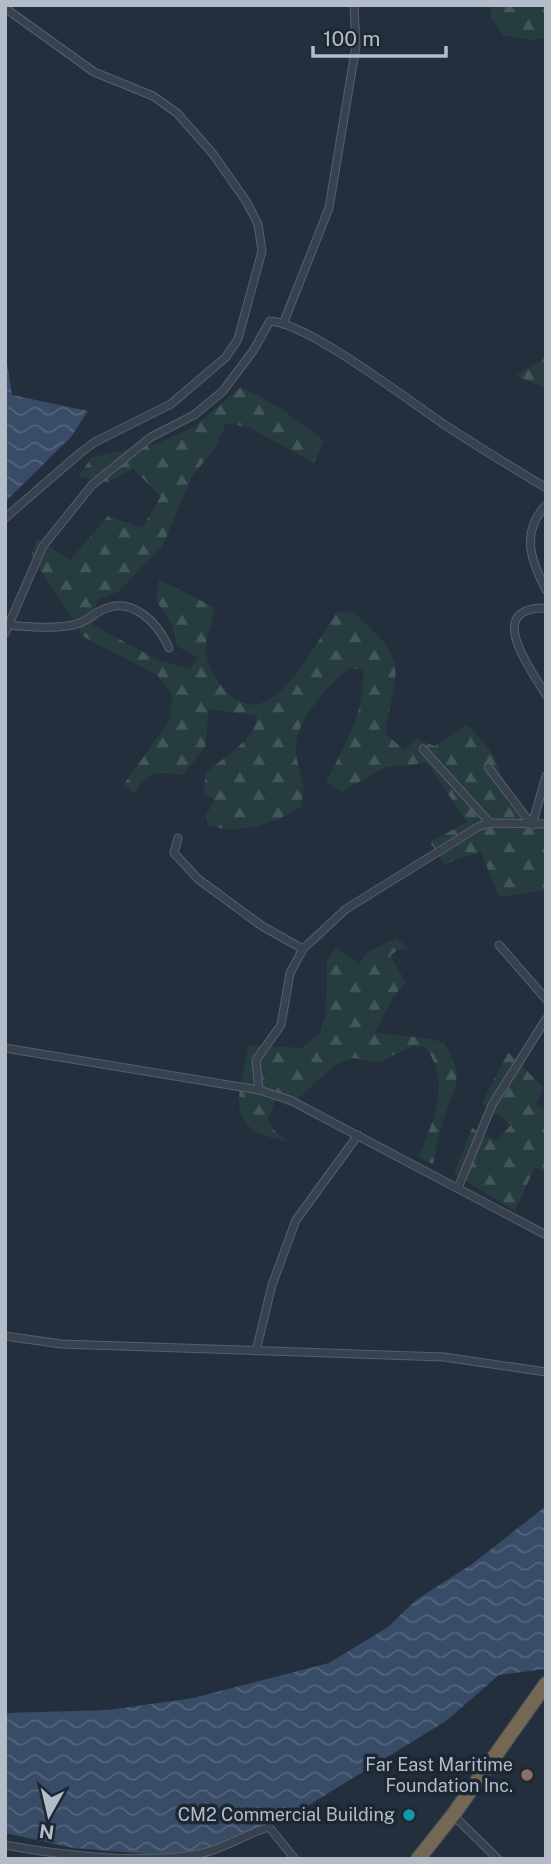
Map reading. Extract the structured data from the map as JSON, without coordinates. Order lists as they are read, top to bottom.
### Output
{
  "places": ["Far East Maritime Foundation Inc.", "CM2 Commercial Building"],
  "scale_bar": "100 m",
  "north": "bottom"
}
